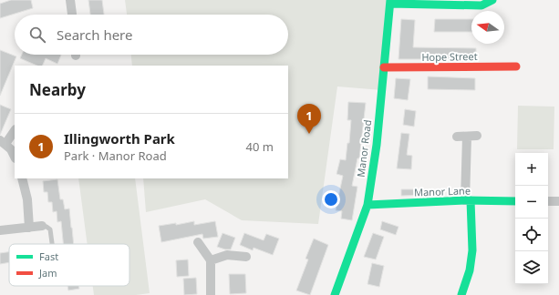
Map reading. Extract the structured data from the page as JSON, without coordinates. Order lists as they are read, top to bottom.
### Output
{
  "streets": {
    "street": ["Hope Street", "Manor Road", "Manor Lane"]
  },
  "crossings": [
    ["Hope Street", "Manor Road"],
    ["Manor Road", "Manor Lane"]
  ],
  "legend": ["Fast", "Jam"],
  "north": "left",
  "page": {
    "search": "Search here",
    "heading": "Nearby",
    "pins": "1",
    "list": [
      {
        "mark": "1",
        "name": "Illingworth Park",
        "note": "Park · Manor Road",
        "value": "40 m"
      }
    ],
    "map_buttons": ["+", "−"]
  }
}
